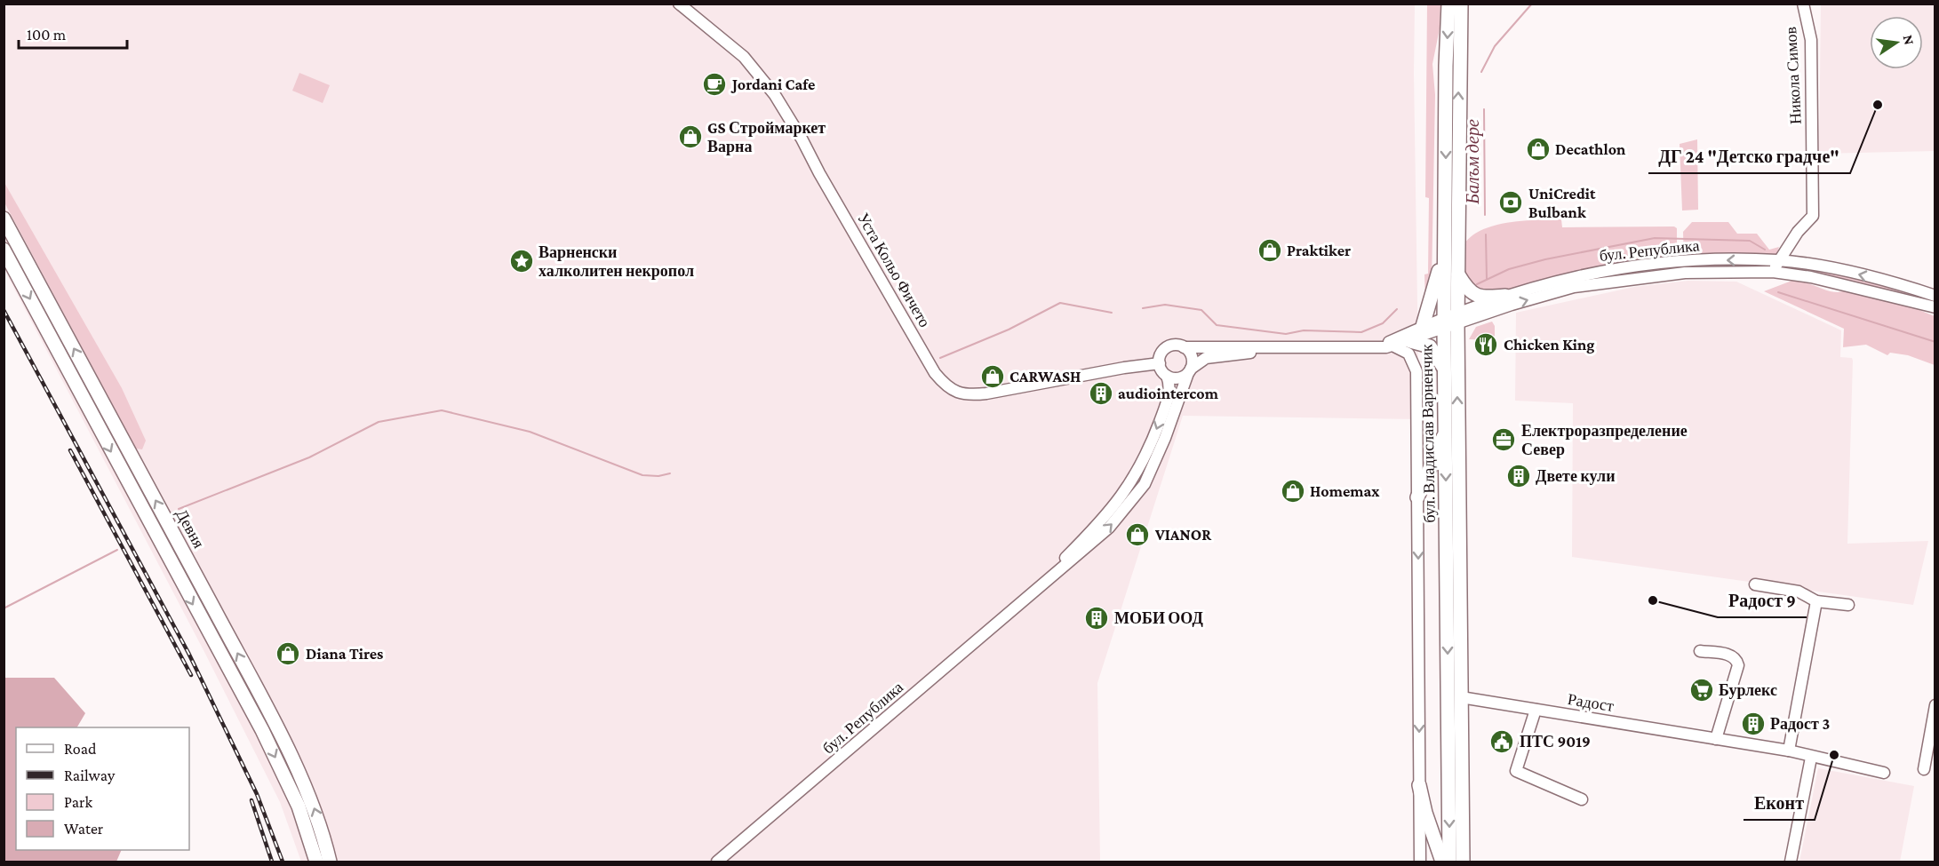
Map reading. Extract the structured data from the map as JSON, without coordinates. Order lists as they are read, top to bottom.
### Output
{
  "streets": {
    "main road": ["бул. Владислав Варненчик", "Девня"],
    "street": [
      "Никола Симов",
      "бул. Република",
      "Уста Кольо Фичето",
      "Радост"
    ]
  },
  "crossings": [
    ["Никола Симов", "бул. Република"],
    ["бул. Република", "Уста Кольо Фичето"],
    ["бул. Република", "бул. Владислав Варненчик"],
    ["бул. Владислав Варненчик", "Радост"]
  ],
  "water": ["Балъм дере"],
  "places": {
    "cafe": ["Jordani Cafe"],
    "other": ["ДГ 24 \"Детско градче\"", "Радост 9", "Еконт"],
    "shop": [
      "GS Строймаркет Варна",
      "Decathlon",
      "Praktiker",
      "CARWASH",
      "Homemax",
      "VIANOR",
      "Diana Tires"
    ],
    "bank": ["UniCredit Bulbank"],
    "place": ["Варненски халколитен некропол"],
    "restaurant": ["Chicken King"],
    "building": [
      "audiointercom",
      "Двете кули",
      "МОБИ ООД",
      "Радост 3"
    ],
    "office": ["Електроразпределение Север"],
    "supermarket": ["Бурлекс"],
    "public building": ["ПТС 9019"]
  },
  "legend": [
    "Road",
    "Railway",
    "Park",
    "Water"
  ],
  "scale_bar": "100 m",
  "north": "right"
}
